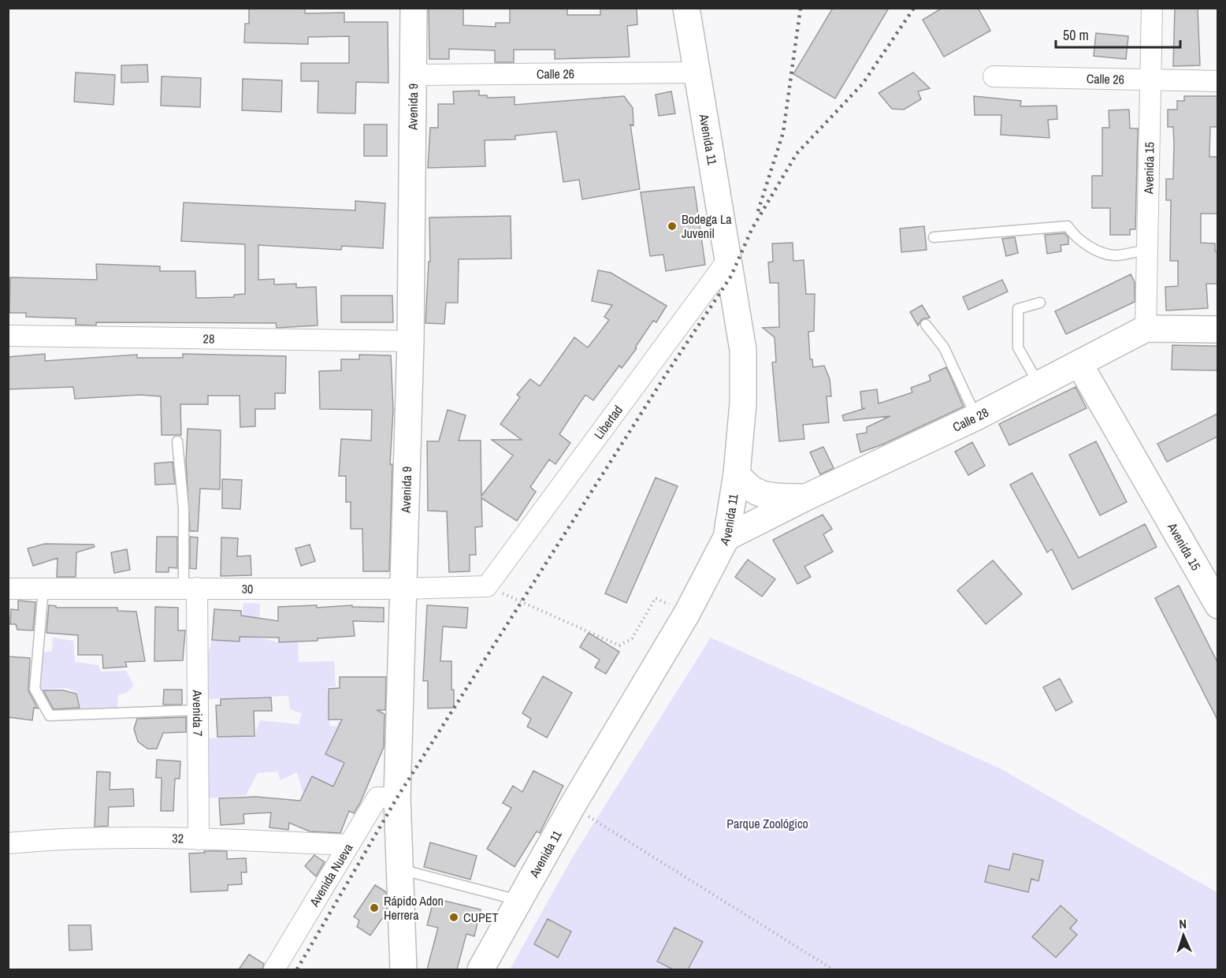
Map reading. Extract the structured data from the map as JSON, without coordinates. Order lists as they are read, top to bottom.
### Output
{
  "streets": {
    "main road": [
      "Avenida 9",
      "Avenida 11",
      "Avenida 15",
      "Calle 28"
    ],
    "street": [
      "Calle 26",
      "28",
      "Libertad",
      "30",
      "Avenida 7",
      "32",
      "Avenida Nueva"
    ]
  },
  "crossings": [
    ["Calle 26", "Avenida 9"],
    ["Calle 26", "Avenida 11"],
    ["Calle 26", "Avenida 15"],
    ["Avenida 9", "28"],
    ["Avenida 9", "30"],
    ["Avenida 9", "Avenida Nueva"],
    ["Avenida 11", "Calle 28"],
    ["Avenida 11", "Libertad"],
    ["Avenida 15", "Calle 28"],
    ["Libertad", "30"],
    ["30", "Avenida 7"],
    ["Avenida 7", "32"],
    ["32", "Avenida Nueva"]
  ],
  "parks": ["Parque Zoológico"],
  "places": ["Bodega La Juvenil", "Rápido Adon Herrera", "CUPET"],
  "scale_bar": "50 m",
  "north": "top"
}
